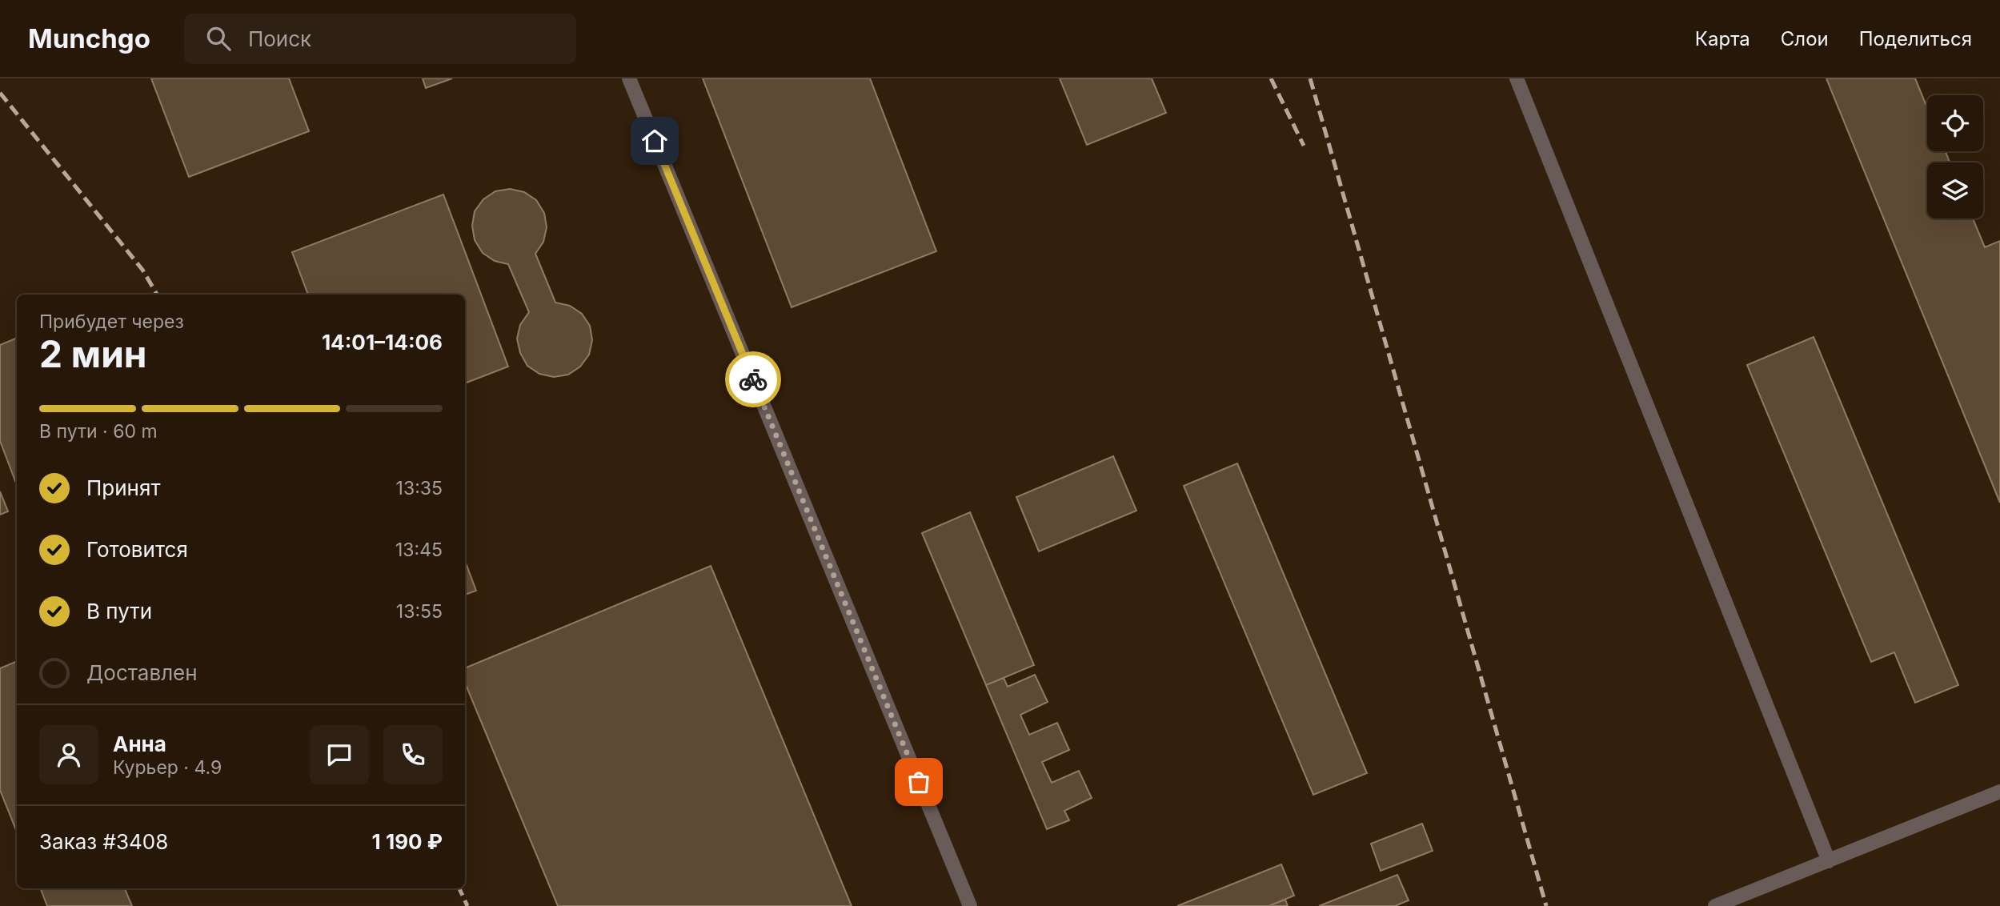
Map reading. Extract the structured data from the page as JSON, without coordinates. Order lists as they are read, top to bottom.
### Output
{
  "page": {
    "header": "Munchgo",
    "search": "Поиск",
    "nav": ["Карта", "Слои", "Поделиться"],
    "heading": ["2 мин", "Прибудет через", "14:01–14:06"],
    "panel": [
      "Анна",
      "Курьер · 4.9",
      "Заказ #3408",
      "1 190 ₽"
    ],
    "bar": "В пути · 60 m",
    "list": [
      ["Принят", "13:35"],
      ["Готовится", "13:45"],
      ["В пути", "13:55"],
      "Доставлен"
    ]
  }
}
